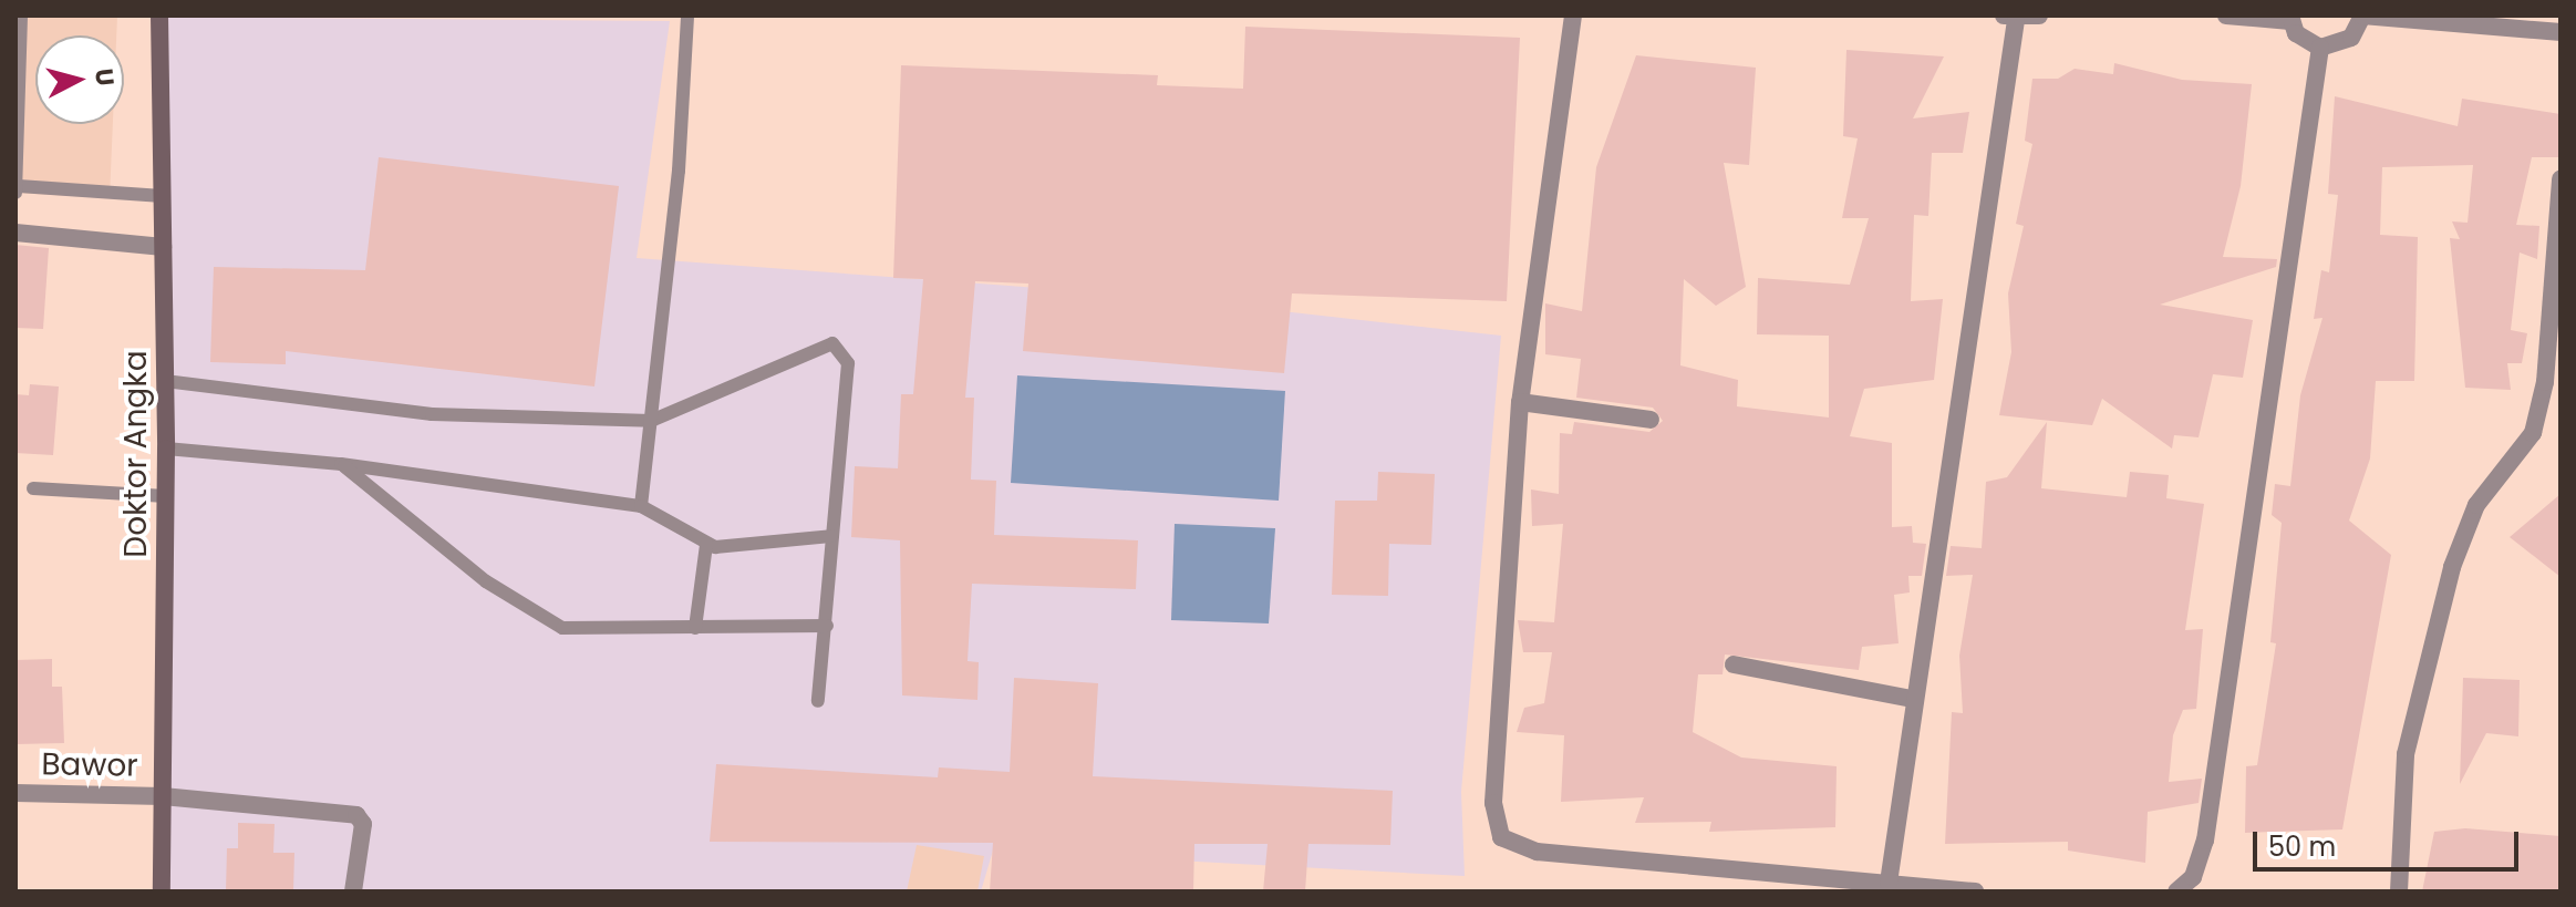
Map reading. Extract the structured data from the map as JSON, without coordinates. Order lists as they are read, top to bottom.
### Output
{
  "streets": {
    "street": ["Doktor Angka", "Bawor"]
  },
  "crossings": [
    ["Doktor Angka", "Bawor"]
  ],
  "scale_bar": "50 m",
  "north": "right"
}
